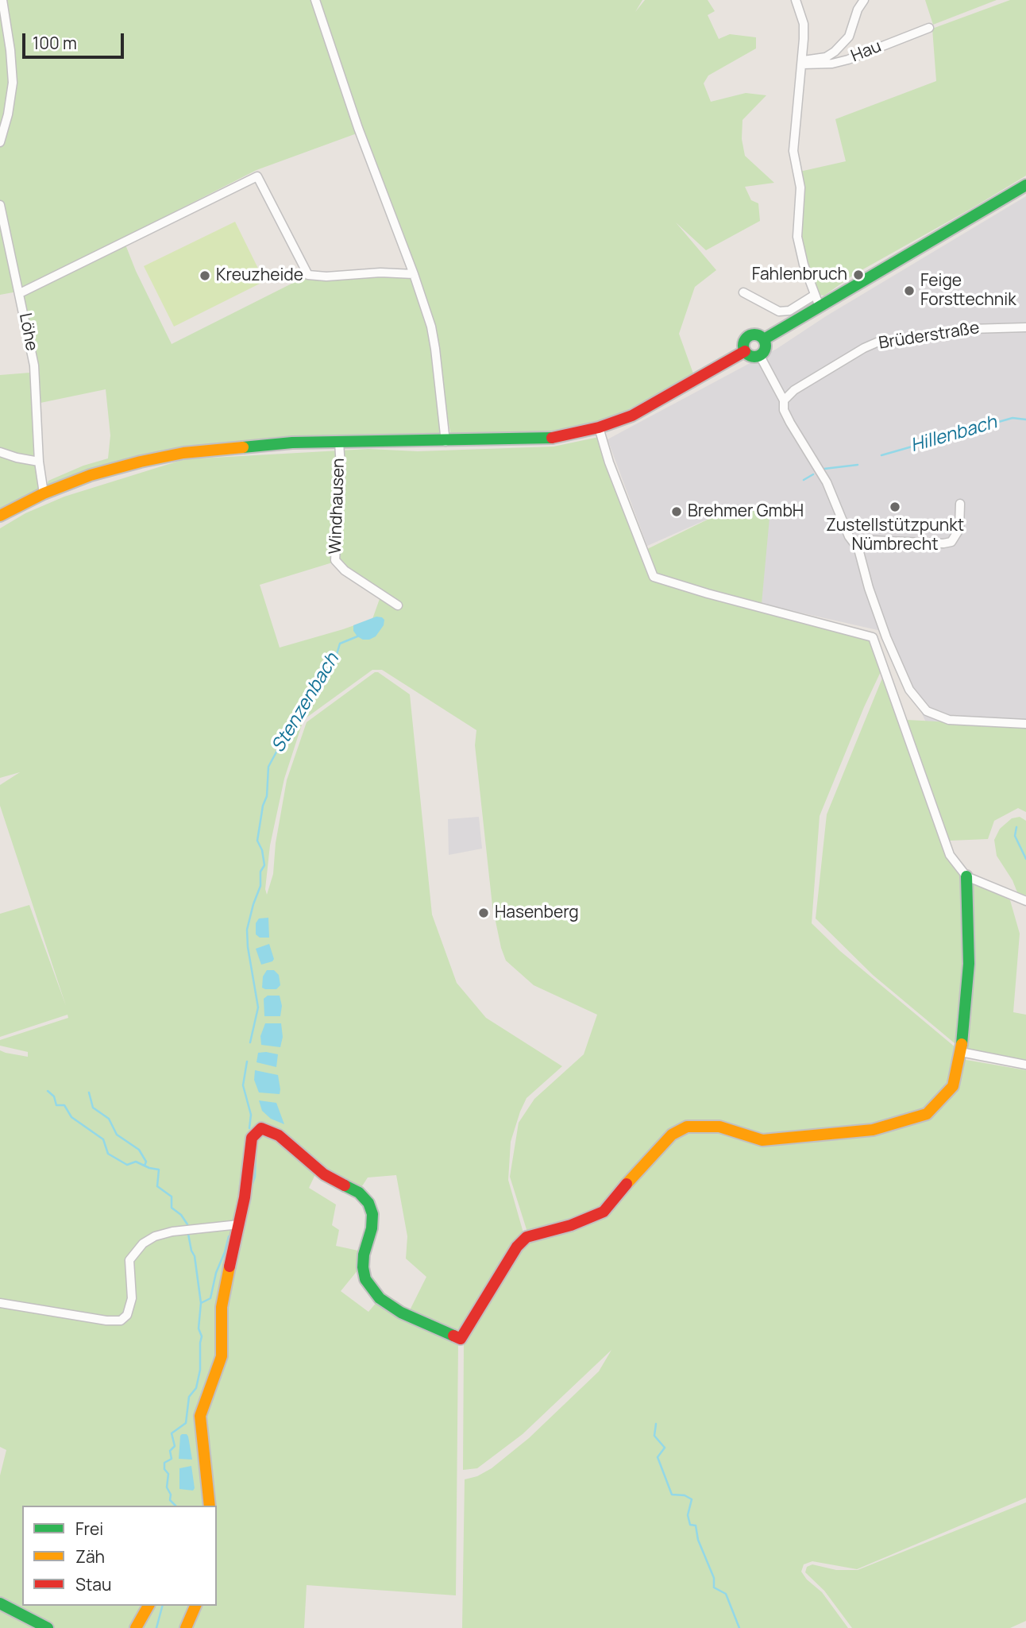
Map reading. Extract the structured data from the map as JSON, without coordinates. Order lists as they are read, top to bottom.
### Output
{
  "streets": {
    "street": [
      "Hau",
      "Löhe",
      "Brüderstraße",
      "Windhausen"
    ]
  },
  "water": ["Hillenbach", "Stenzenbach"],
  "places": [
    "Fahlenbruch",
    "Kreuzheide",
    "Feige Forsttechnik",
    "Zustellstützpunkt Nümbrecht",
    "Brehmer GmbH",
    "Hasenberg"
  ],
  "legend": ["Frei", "Zäh", "Stau"],
  "scale_bar": "100 m"
}
